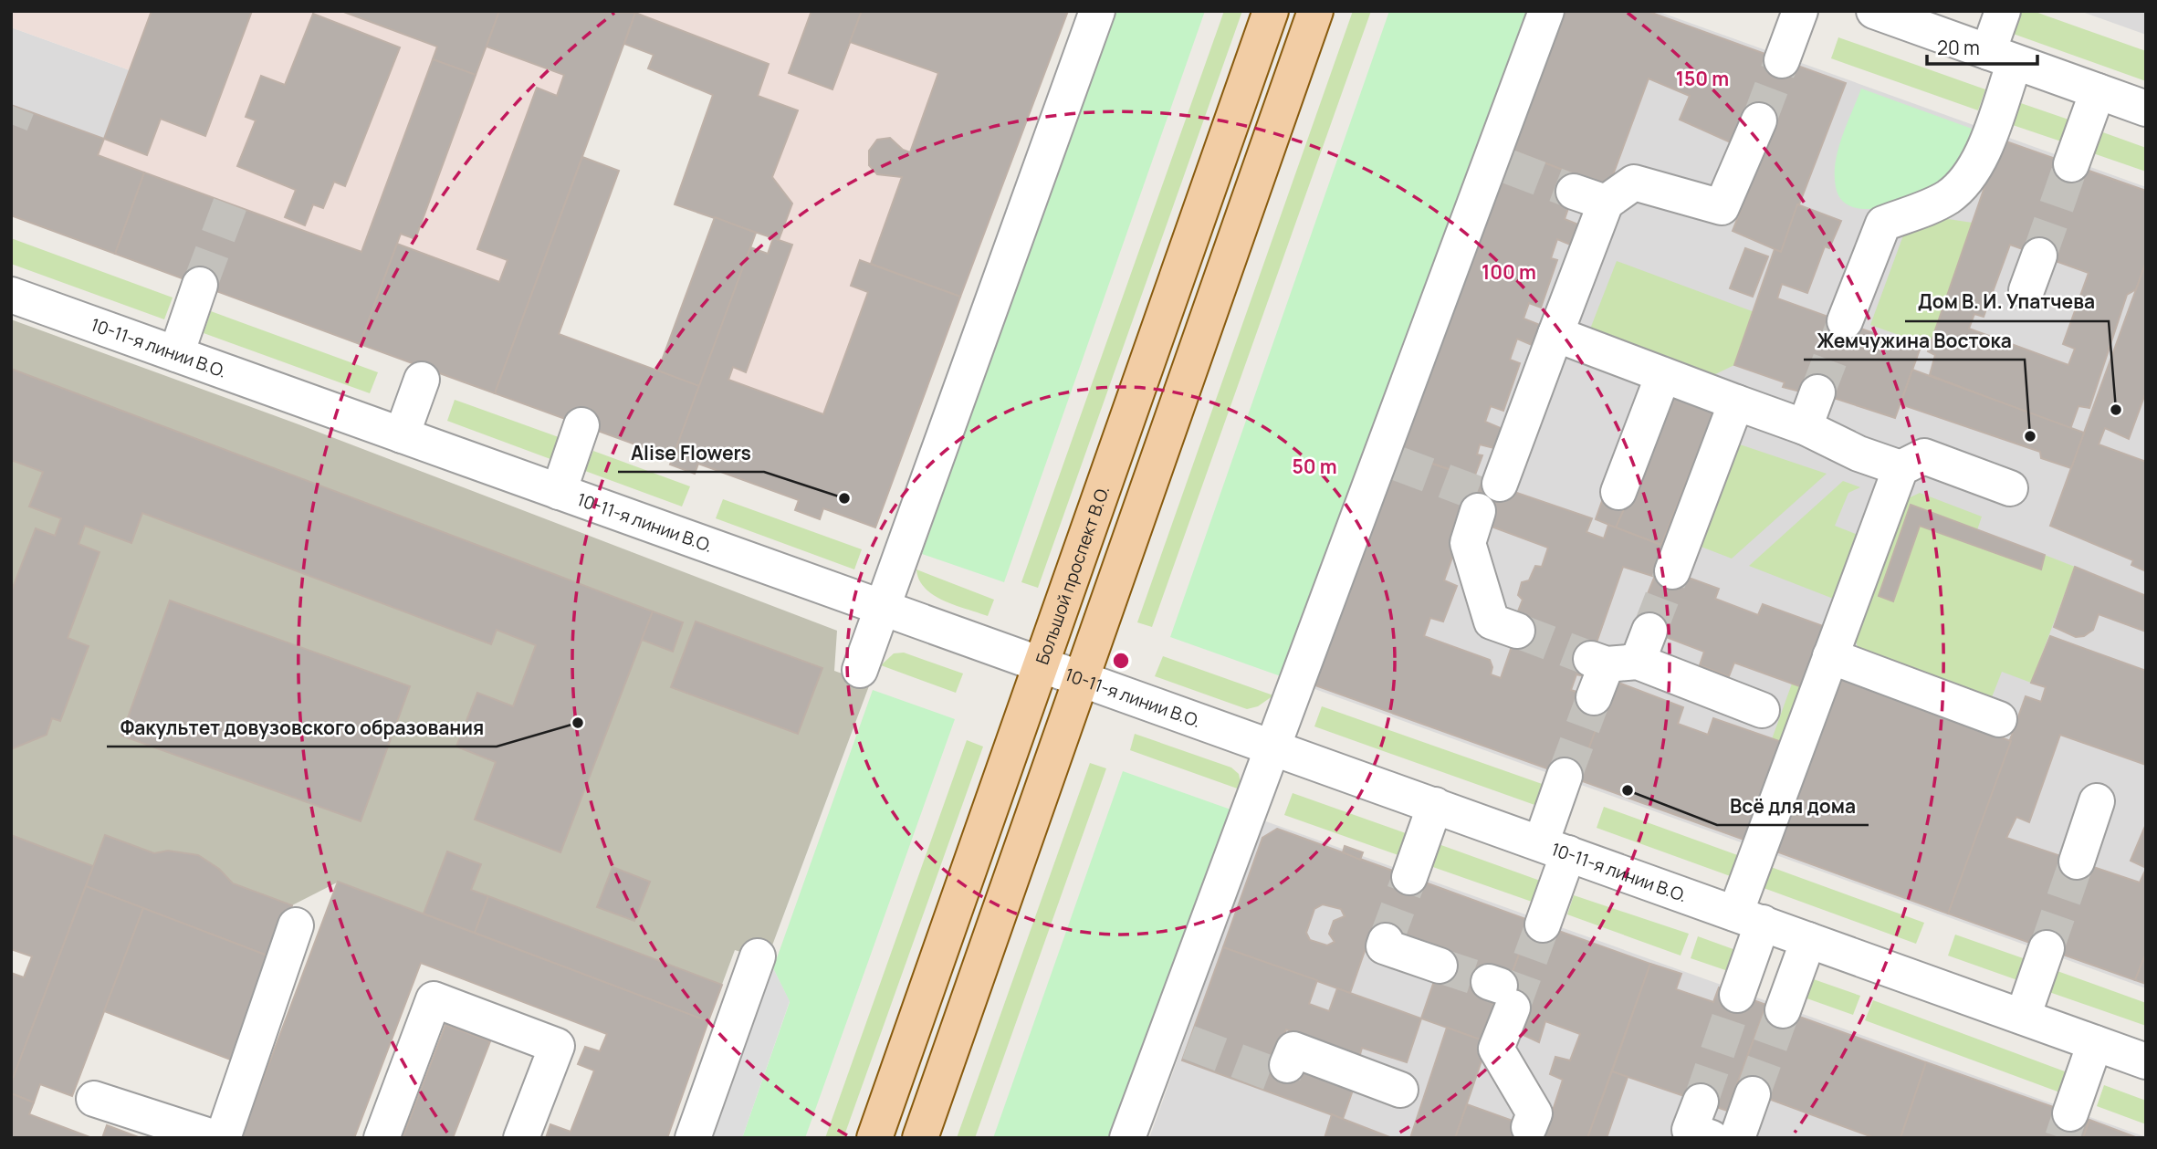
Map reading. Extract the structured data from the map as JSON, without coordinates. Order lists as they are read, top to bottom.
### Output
{
  "streets": {
    "main road": ["Большой проспект В.О."],
    "street": ["10-11-я линии В.О."]
  },
  "crossings": [
    ["10-11-я линии В.О.", "Большой проспект В.О."]
  ],
  "places": [
    "Дом В. И. Упатчева",
    "Жемчужина Востока",
    "Alise Flowers",
    "Факультет довузовского образования",
    "Всё для дома"
  ],
  "scale_bar": "20 m",
  "rings": ["150 m", "100 m", "50 m"]
}
